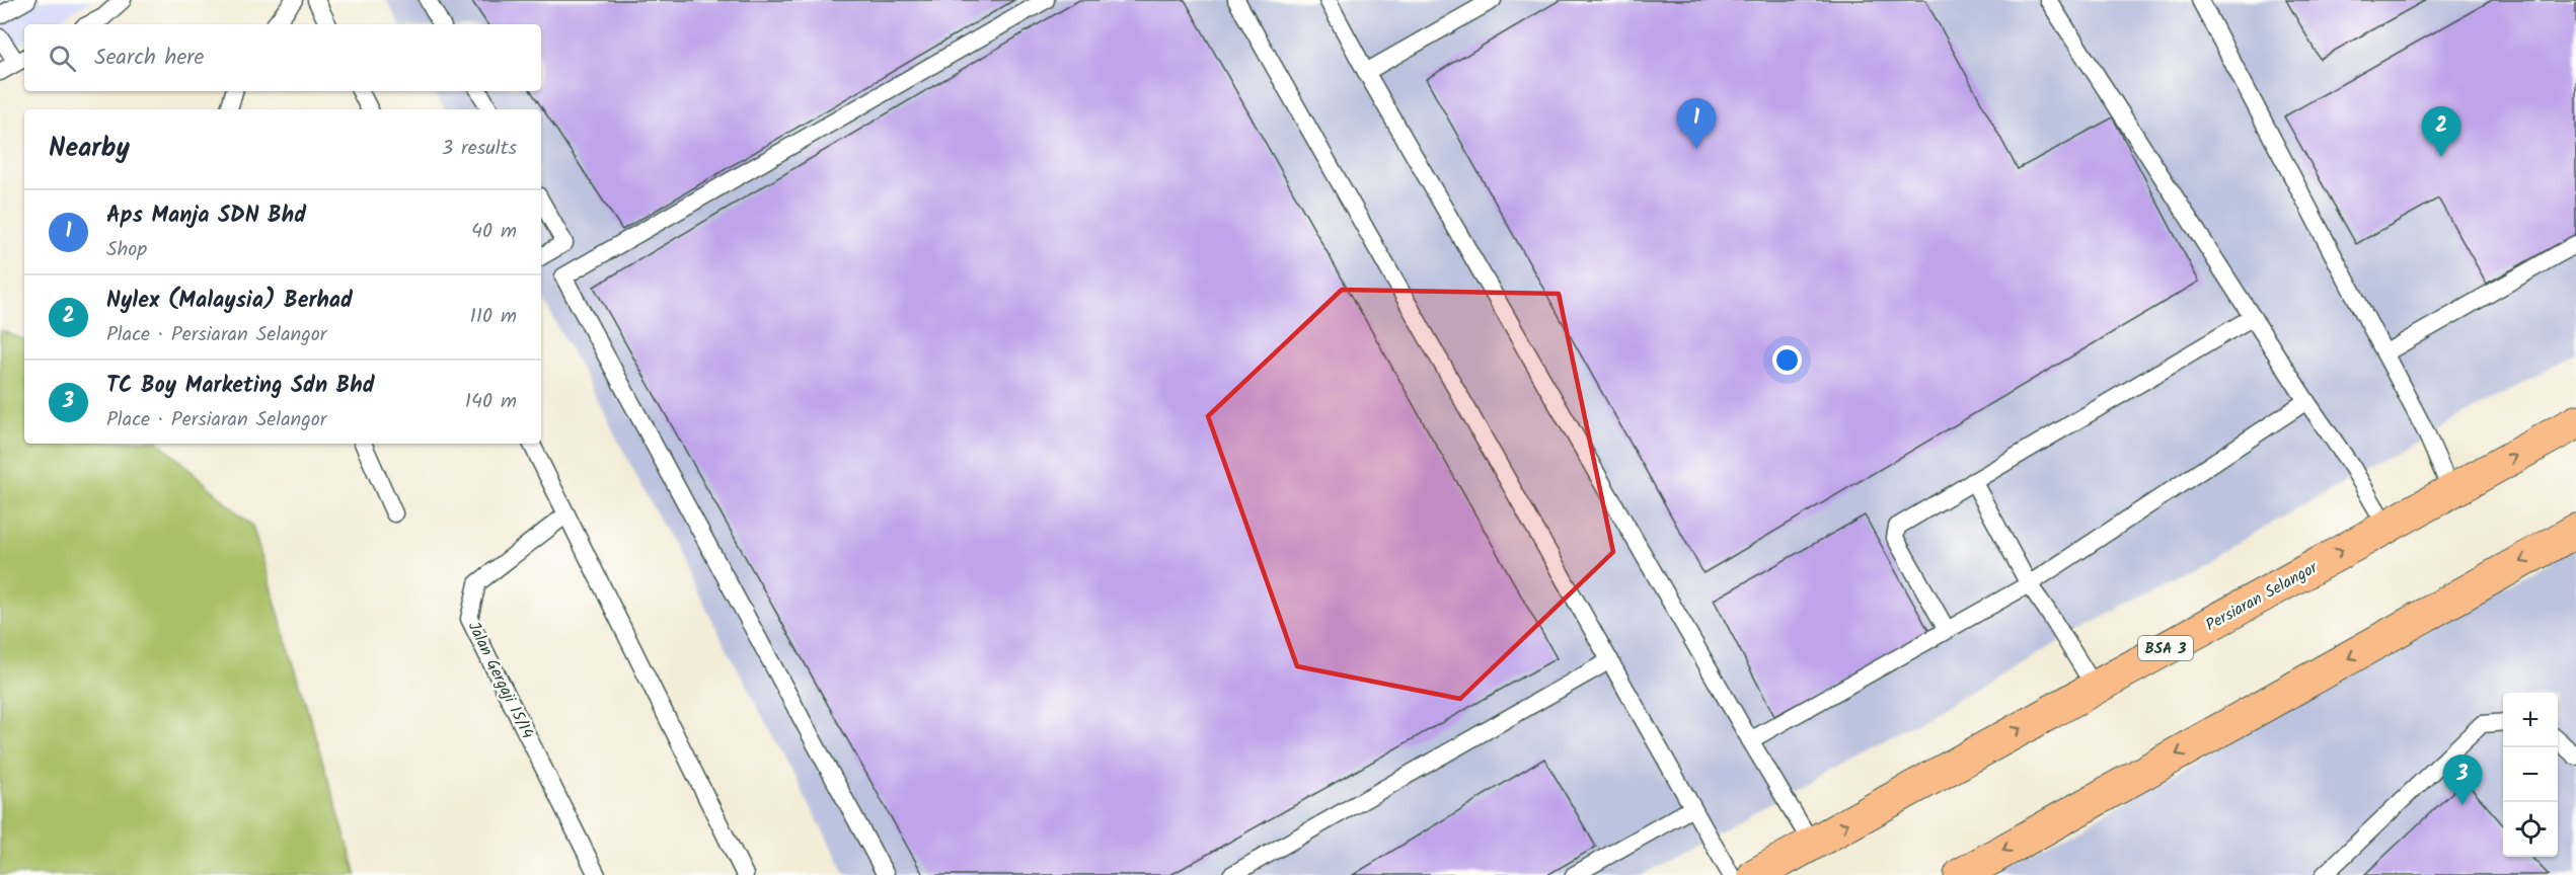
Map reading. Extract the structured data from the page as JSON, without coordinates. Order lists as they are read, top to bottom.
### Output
{
  "streets": {
    "main road": ["Persiaran Selangor", "BSA 3"],
    "lane": ["Jalan Gergaji 15/14"]
  },
  "page": {
    "search": "Search here",
    "pins": ["1", "2", "3"],
    "heading": ["Nearby", "3 results"],
    "list": [
      {
        "mark": "1",
        "name": "Aps Manja SDN Bhd",
        "note": "Shop",
        "value": "40 m"
      },
      {
        "mark": "2",
        "name": "Nylex (Malaysia) Berhad",
        "note": "Place · Persiaran Selangor",
        "value": "110 m"
      },
      {
        "mark": "3",
        "name": "TC Boy Marketing Sdn Bhd",
        "note": "Place · Persiaran Selangor",
        "value": "140 m"
      }
    ],
    "map_buttons": ["+", "−"]
  }
}
